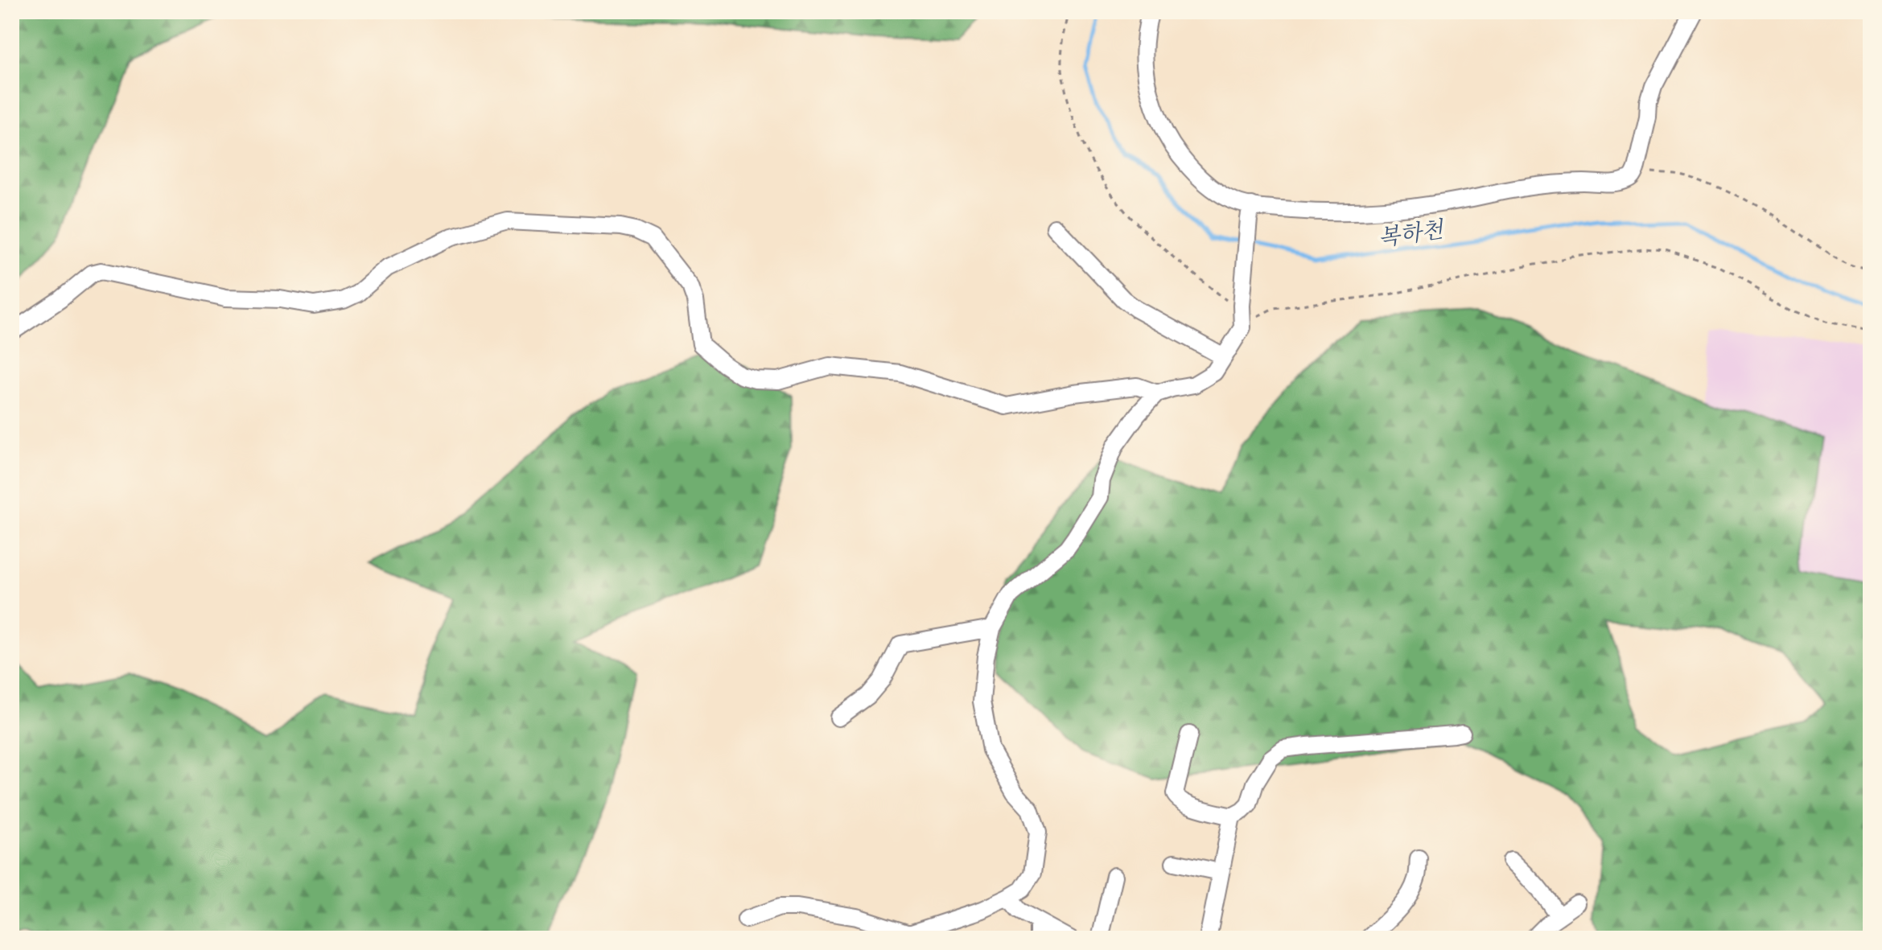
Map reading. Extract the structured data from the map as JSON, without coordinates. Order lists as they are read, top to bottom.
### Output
{
  "water": ["복하천"]
}
